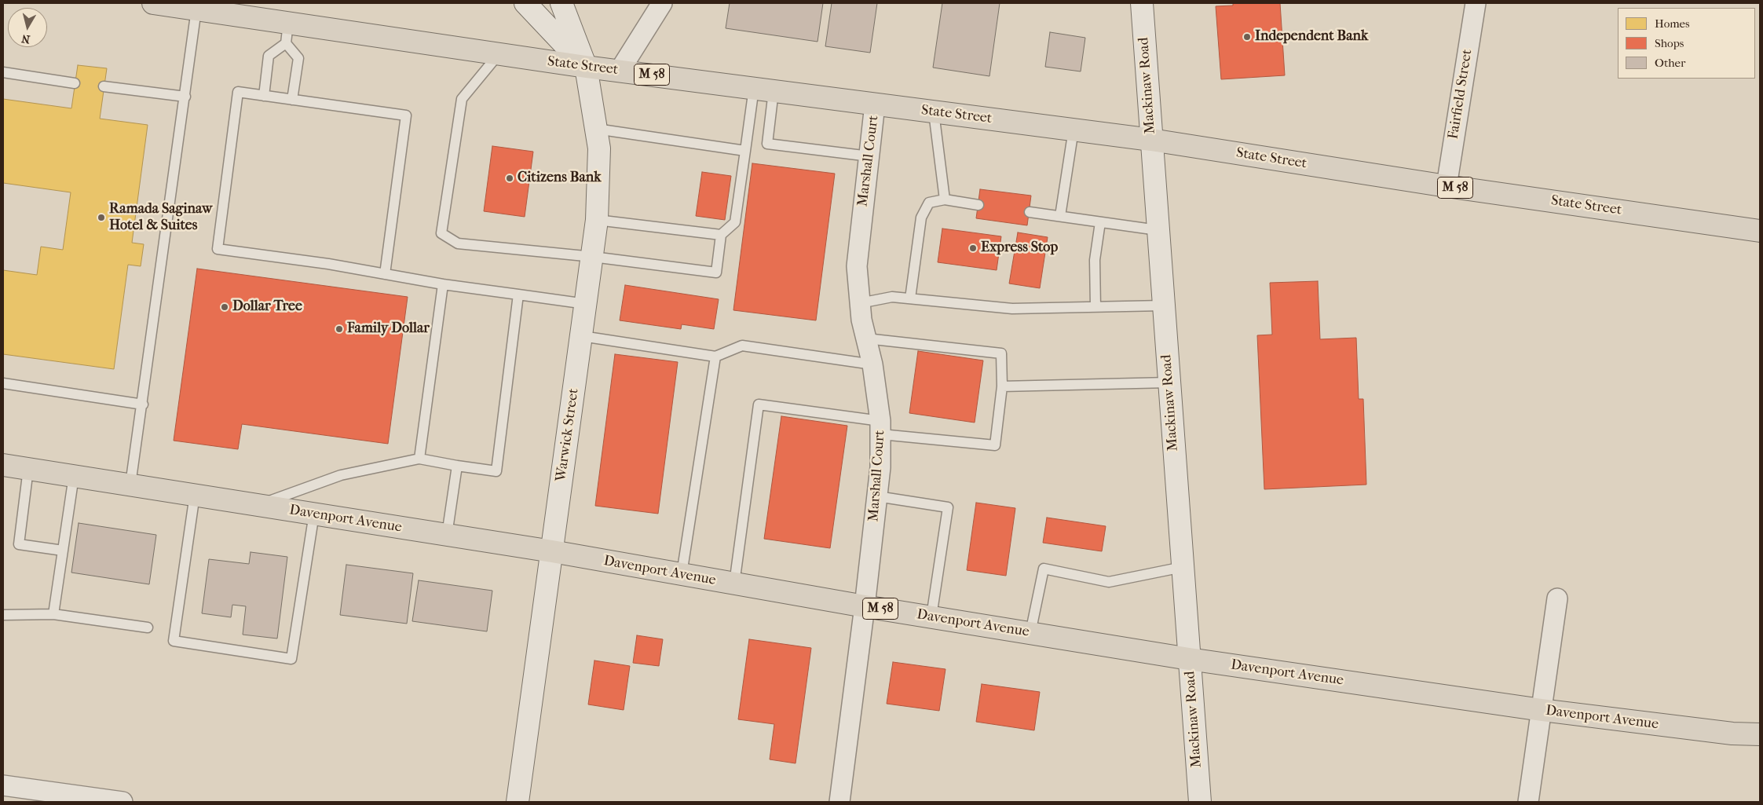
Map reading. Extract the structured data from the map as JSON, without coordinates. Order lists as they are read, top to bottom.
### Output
{
  "streets": {
    "main road": ["State Street", "M 58", "Davenport Avenue"],
    "street": [
      "Mackinaw Road",
      "Fairfield Street",
      "Marshall Court",
      "Warwick Street"
    ]
  },
  "crossings": [
    ["State Street", "Mackinaw Road"],
    ["State Street", "Fairfield Street"],
    ["State Street", "Marshall Court"],
    ["State Street", "Warwick Street"],
    ["Mackinaw Road", "Davenport Avenue"],
    ["Marshall Court", "Davenport Avenue"],
    ["Warwick Street", "Davenport Avenue"]
  ],
  "places": [
    "Independent Bank",
    "Citizens Bank",
    "Ramada Saginaw Hotel & Suites",
    "Express Stop",
    "Dollar Tree",
    "Family Dollar"
  ],
  "legend": ["Homes", "Shops", "Other"],
  "north": "bottom"
}
